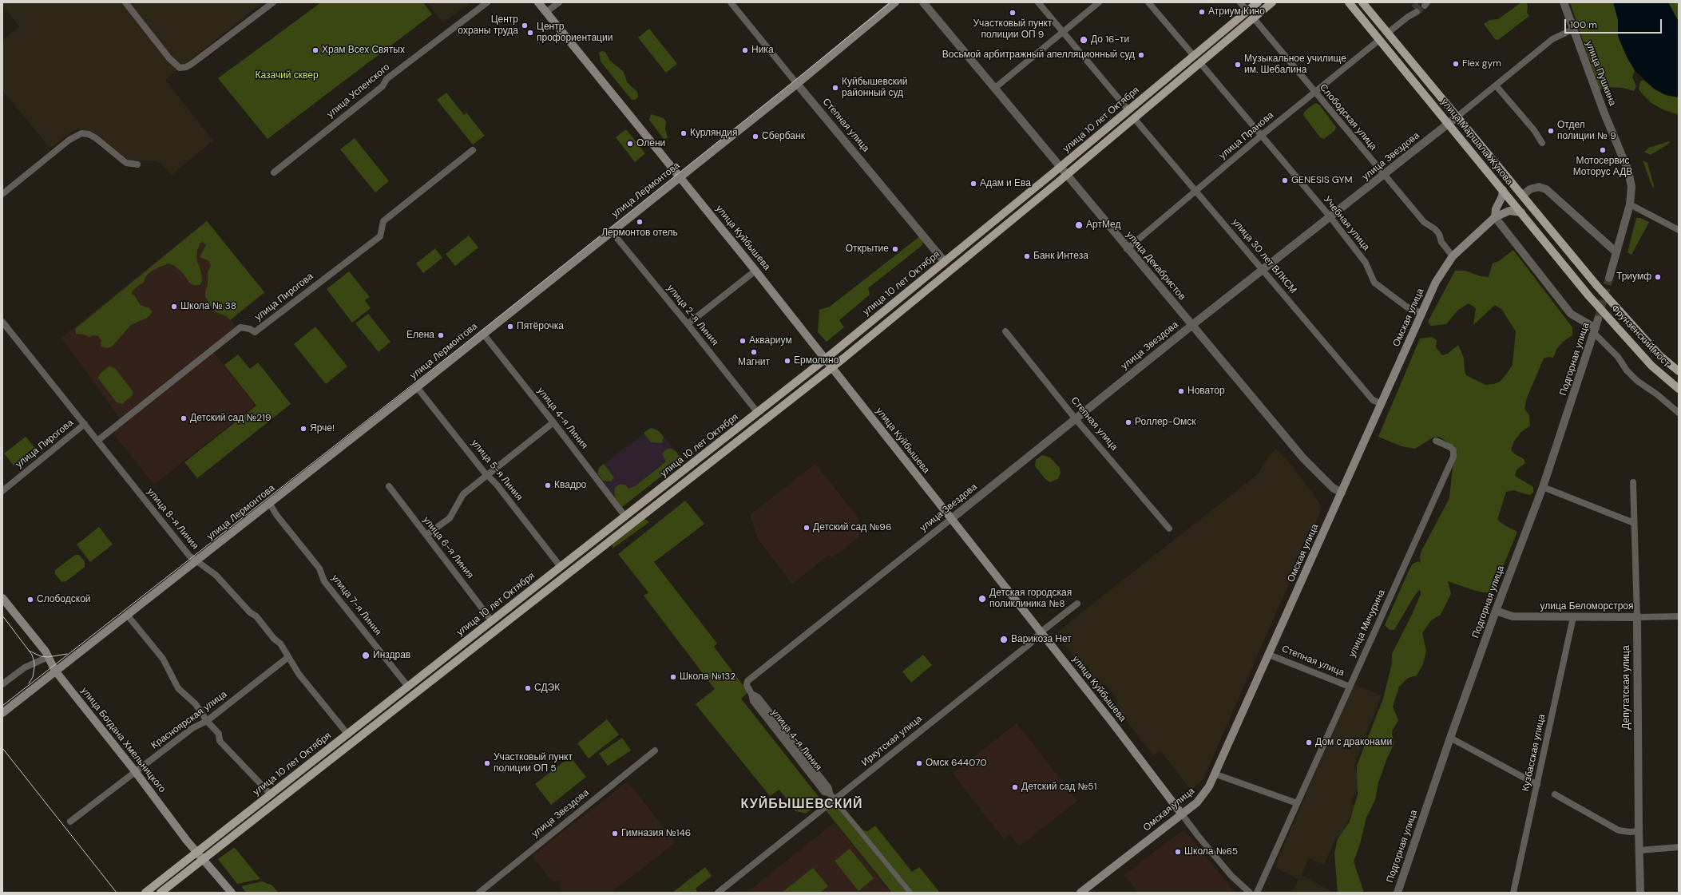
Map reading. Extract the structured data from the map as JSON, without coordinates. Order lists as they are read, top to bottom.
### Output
{
  "streets": {
    "main road": [
      "улица 10 лет Октября",
      "улица Маршала Жукова",
      "улица Лермонтова",
      "улица Куйбышева",
      "Омская улица",
      "Фрунзенский мост",
      "улица Богдана Хмельницкого"
    ],
    "street": [
      "улица Пушкина",
      "улица Успенского",
      "Слободская улица",
      "Степная улица",
      "улица Пранова",
      "улица Звездова",
      "Учебная улица",
      "улица 30 лет ВЛКСМ",
      "улица Декабристов",
      "улица Пирогова",
      "улица 2-я Линия",
      "Подгорная улица",
      "улица 4-я Линия",
      "улица 5-я Линия",
      "улица 8-я Линия",
      "улица 6-я Линия",
      "улица 7-я Линия",
      "улица Беломорстроя",
      "улица Мичурина",
      "Депутатская улица",
      "Красноярская улица",
      "Иркутская улица",
      "Кузбасская улица"
    ]
  },
  "crossings": [
    ["улица Пушкина", "улица Звездова"],
    ["Слободская улица", "улица 10 лет Октября"],
    ["Слободская улица", "улица Пранова"],
    ["Слободская улица", "улица Звездова"],
    ["Слободская улица", "Омская улица"],
    ["улица 10 лет Октября", "Степная улица"],
    ["улица 10 лет Октября", "Учебная улица"],
    ["улица 10 лет Октября", "улица Куйбышева"],
    ["улица 10 лет Октября", "улица 30 лет ВЛКСМ"],
    ["улица 10 лет Октября", "улица Декабристов"],
    ["улица 10 лет Октября", "улица 2-я Линия"],
    ["улица 10 лет Октября", "улица 4-я Линия"],
    ["улица 10 лет Октября", "улица 5-я Линия"],
    ["улица 10 лет Октября", "улица 8-я Линия"],
    ["улица 10 лет Октября", "улица 6-я Линия"],
    ["улица 10 лет Октября", "улица 7-я Линия"],
    ["улица 10 лет Октября", "улица Богдана Хмельницкого"],
    ["Степная улица", "улица Звездова"],
    ["Степная улица", "улица Лермонтова"],
    ["Степная улица", "Омская улица"],
    ["Степная улица", "улица Мичурина"],
    ["улица Пранова", "улица Маршала Жукова"],
    ["улица Пранова", "Учебная улица"],
    ["улица Пранова", "улица 30 лет ВЛКСМ"],
    ["улица Пранова", "улица Декабристов"],
    ["улица Маршала Жукова", "улица Звездова"],
    ["улица Маршала Жукова", "Омская улица"],
    ["улица Маршала Жукова", "Фрунзенский мост"],
    ["улица Звездова", "Учебная улица"],
    ["улица Звездова", "улица Куйбышева"],
    ["улица Звездова", "улица 30 лет ВЛКСМ"],
    ["улица Звездова", "улица Декабристов"],
    ["улица Звездова", "улица 4-я Линия"],
    ["улица Лермонтова", "улица Куйбышева"],
    ["улица Лермонтова", "улица 2-я Линия"],
    ["улица Лермонтова", "улица 4-я Линия"],
    ["улица Лермонтова", "улица 5-я Линия"],
    ["улица Лермонтова", "улица 8-я Линия"],
    ["улица Лермонтова", "улица 7-я Линия"],
    ["улица Лермонтова", "улица Богдана Хмельницкого"],
    ["Учебная улица", "Омская улица"],
    ["улица Куйбышева", "Омская улица"],
    ["улица Куйбышева", "Иркутская улица"],
    ["улица 30 лет ВЛКСМ", "Омская улица"],
    ["улица Декабристов", "Омская улица"],
    ["улица Пирогова", "улица 8-я Линия"],
    ["Подгорная улица", "улица Беломорстроя"],
    ["улица 4-я Линия", "Иркутская улица"],
    ["улица 8-я Линия", "Красноярская улица"],
    ["улица Беломорстроя", "Депутатская улица"],
    ["улица Беломорстроя", "Кузбасская улица"],
    ["Красноярская улица", "улица Богдана Хмельницкого"]
  ],
  "districts": ["КУЙБЫШЕВСКИЙ"],
  "parks": ["Казачий сквер"],
  "places": [
    "Атриум Кино",
    "Участковый пункт полиции ОП 9",
    "Центр охраны труда",
    "Центр профориентации",
    "До 16-ти",
    "Храм Всех Святых",
    "Ника",
    "Восьмой арбитражный апелляционный суд",
    "Flex gym",
    "Музыкальное училище им. Шебалина",
    "Куйбышевский районный суд",
    "Отдел полиции № 9",
    "Курляндия",
    "Сбербанк",
    "Олени",
    "Мотосервис Моторус АДВ",
    "GENESIS GYM",
    "Адам и Ева",
    "Лермонтов отель",
    "АртМед",
    "Открытие",
    "Банк Интеза",
    "Триумф",
    "Школа № 38",
    "Пятёрочка",
    "Елена",
    "Аквариум",
    "Магнит",
    "Ермолино",
    "Новатор",
    "Детский сад №219",
    "Роллер-Омск",
    "Ярче!",
    "Квадро",
    "Детский сад №96",
    "Детская городская поликлиника №8",
    "Слободской",
    "Варикоза Нет",
    "Инздрав",
    "Школа №132",
    "СДЭК",
    "Дом с драконами",
    "Участковый пункт полиции ОП 5",
    "Омск 644070",
    "Детский сад №51",
    "Гимназия №146",
    "Школа №65"
  ],
  "scale_bar": "100 m"
}
